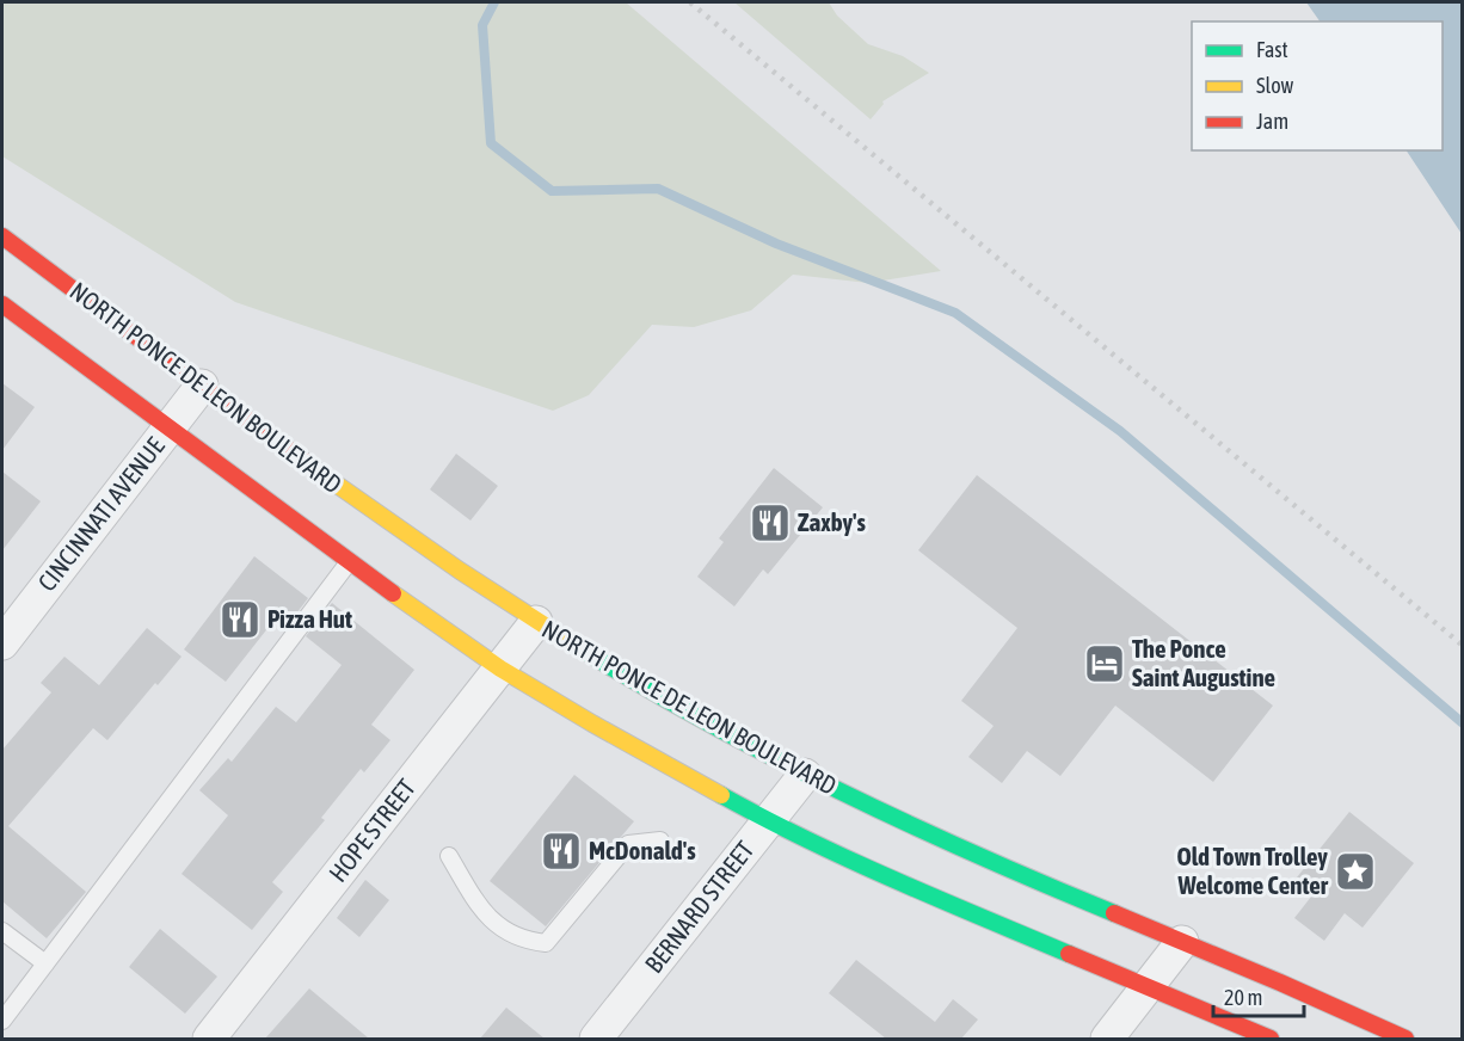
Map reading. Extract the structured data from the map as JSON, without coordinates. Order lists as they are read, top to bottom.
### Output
{
  "streets": {
    "main road": ["NORTH PONCE DE LEON BOULEVARD"],
    "street": ["CINCINNATI AVENUE", "HOPE STREET", "BERNARD STREET"]
  },
  "crossings": [
    ["NORTH PONCE DE LEON BOULEVARD", "CINCINNATI AVENUE"],
    ["NORTH PONCE DE LEON BOULEVARD", "HOPE STREET"],
    ["NORTH PONCE DE LEON BOULEVARD", "BERNARD STREET"]
  ],
  "places": {
    "restaurant": ["Zaxby's", "Pizza Hut", "McDonald's"],
    "hotel": ["The Ponce Saint Augustine"],
    "place": ["Old Town Trolley Welcome Center"]
  },
  "legend": ["Fast", "Slow", "Jam"],
  "scale_bar": "20 m"
}
